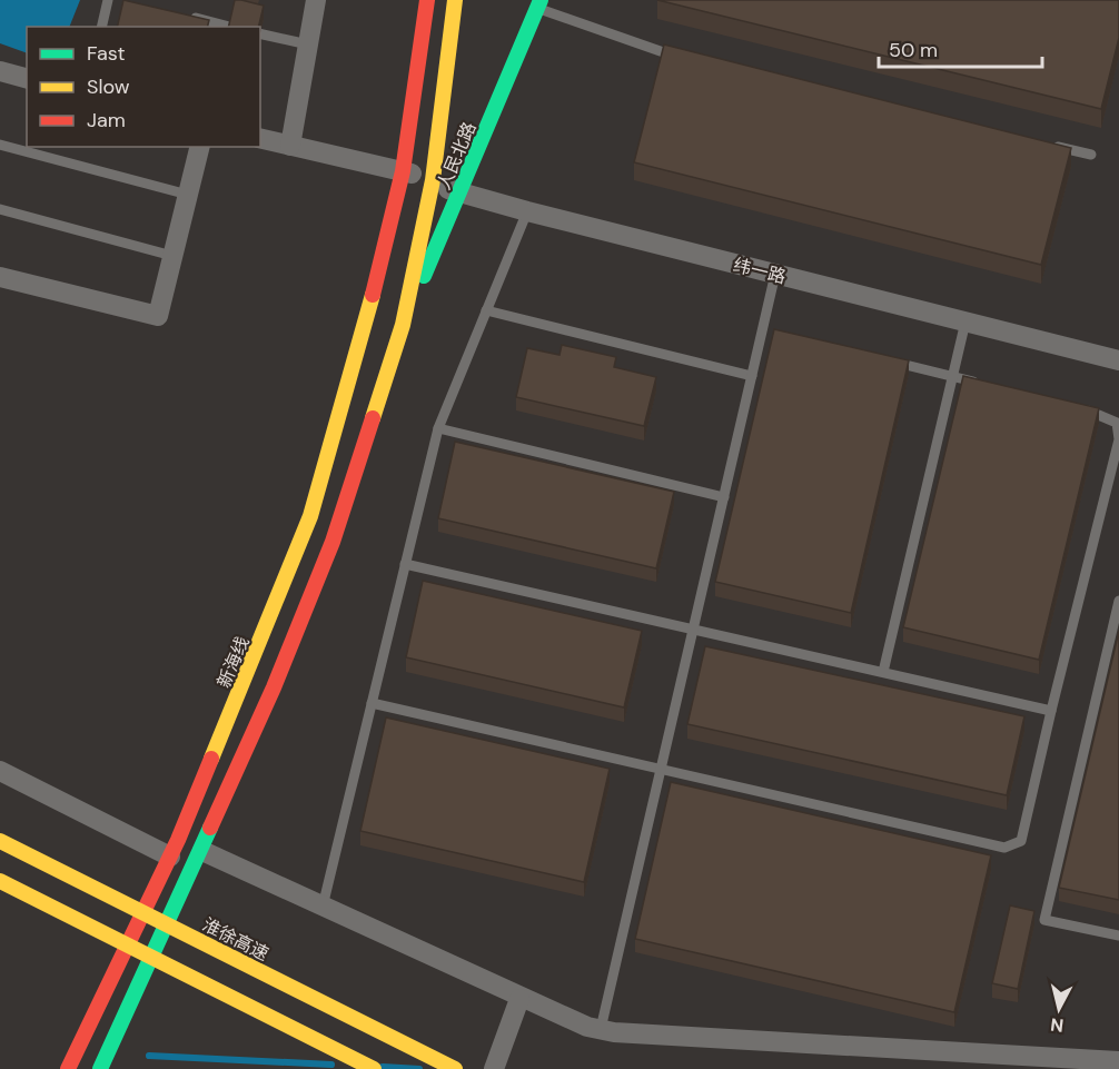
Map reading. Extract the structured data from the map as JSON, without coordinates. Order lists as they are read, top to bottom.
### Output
{
  "streets": {
    "main road": ["人民北路", "新海线", "淮徐高速"],
    "street": ["纬一路"]
  },
  "crossings": [
    ["人民北路", "纬一路"],
    ["纬一路", "新海线"]
  ],
  "legend": ["Fast", "Slow", "Jam"],
  "scale_bar": "50 m",
  "north": "bottom"
}
